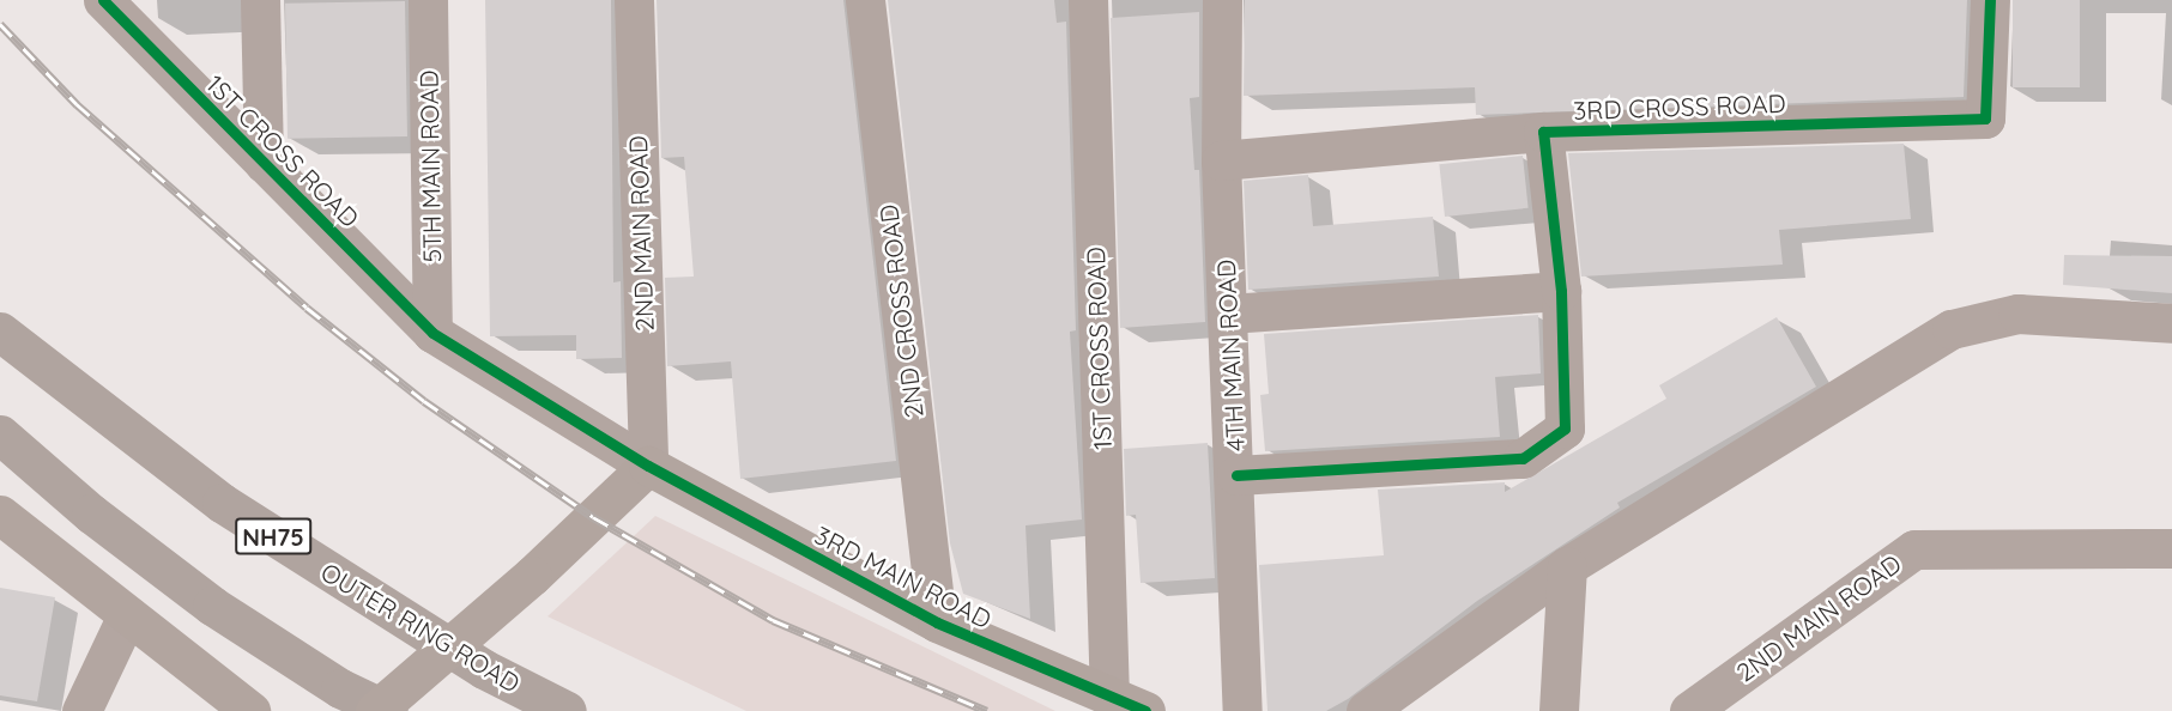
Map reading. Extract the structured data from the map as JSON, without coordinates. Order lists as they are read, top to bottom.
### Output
{
  "streets": {
    "highway": ["NH75", "OUTER RING ROAD"],
    "street": [
      "3RD CROSS ROAD",
      "1ST CROSS ROAD",
      "5TH MAIN ROAD",
      "2ND MAIN ROAD",
      "2ND CROSS ROAD",
      "4TH MAIN ROAD",
      "3RD MAIN ROAD"
    ]
  },
  "crossings": [
    ["3RD CROSS ROAD", "4TH MAIN ROAD"],
    ["1ST CROSS ROAD", "5TH MAIN ROAD"],
    ["1ST CROSS ROAD", "2ND MAIN ROAD"],
    ["1ST CROSS ROAD", "3RD MAIN ROAD"],
    ["2ND MAIN ROAD", "3RD MAIN ROAD"],
    ["2ND CROSS ROAD", "3RD MAIN ROAD"]
  ]
}
